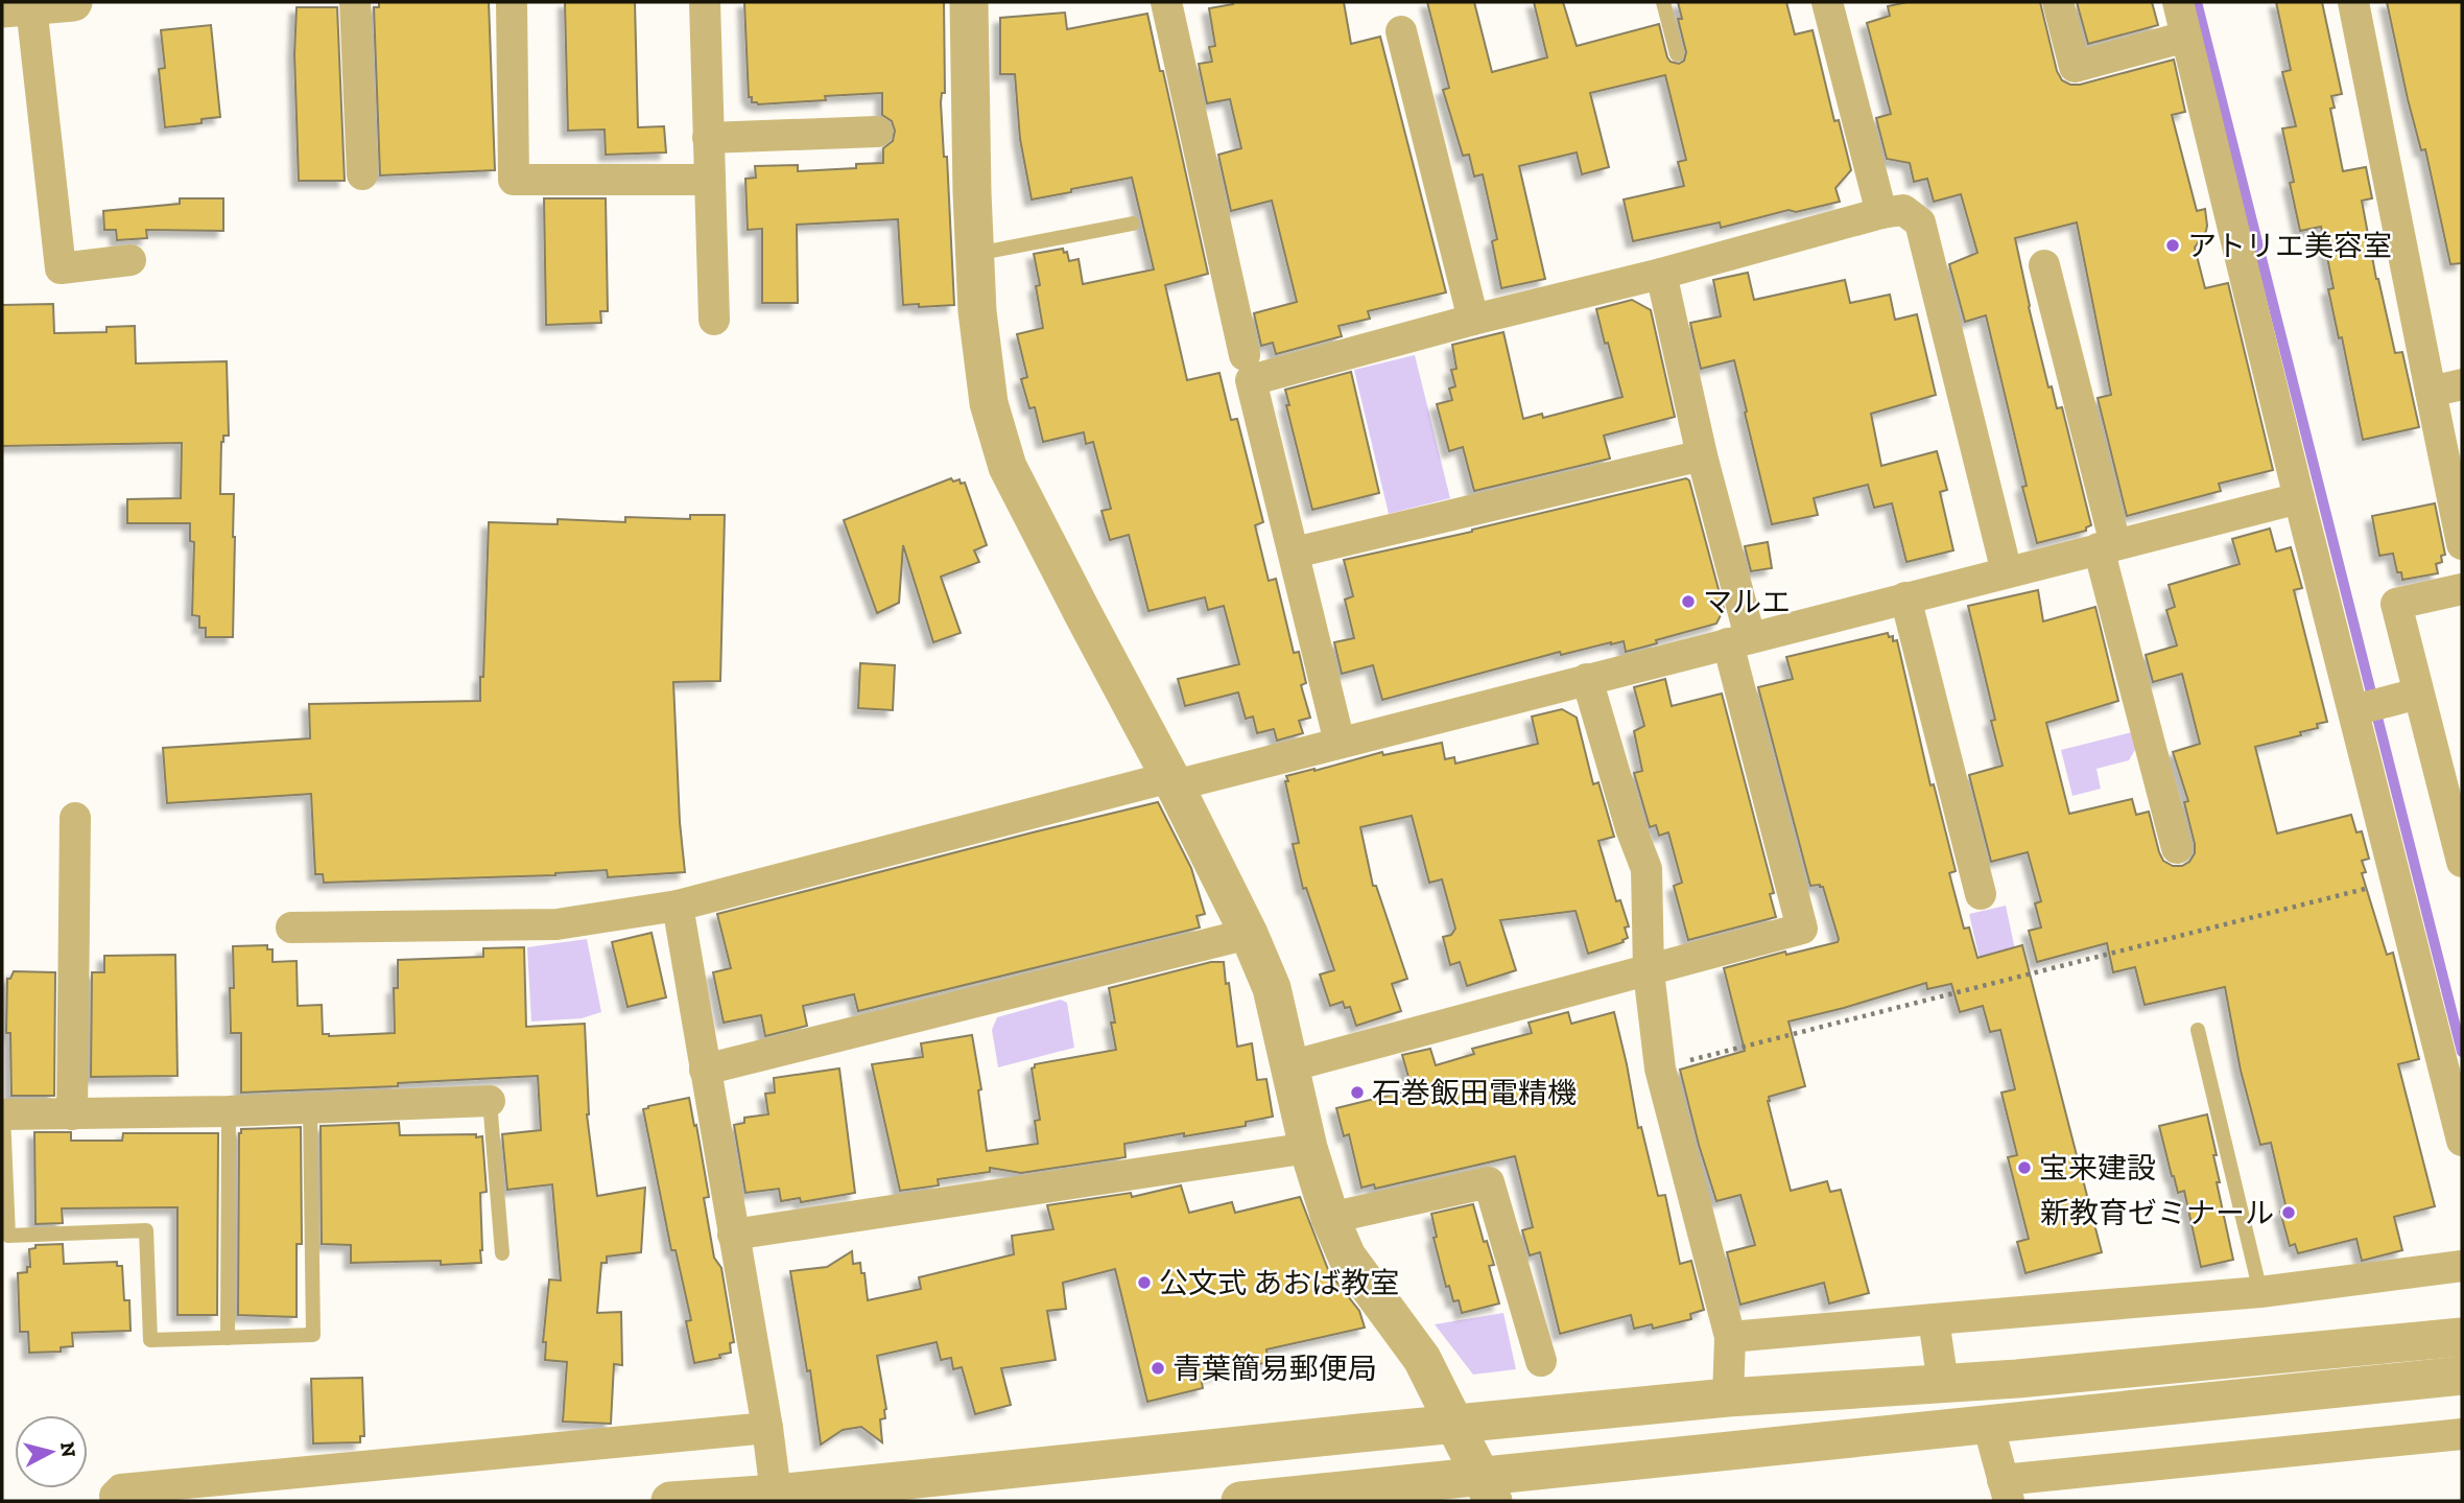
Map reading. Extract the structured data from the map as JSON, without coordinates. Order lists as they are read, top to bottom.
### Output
{
  "places": [
    "アトリエ美容室",
    "マルエ",
    "石巻飯田電精機",
    "宝来建設",
    "新教育ゼミナール",
    "公文式 あおば教室",
    "青葉簡易郵便局"
  ],
  "north": "right"
}
